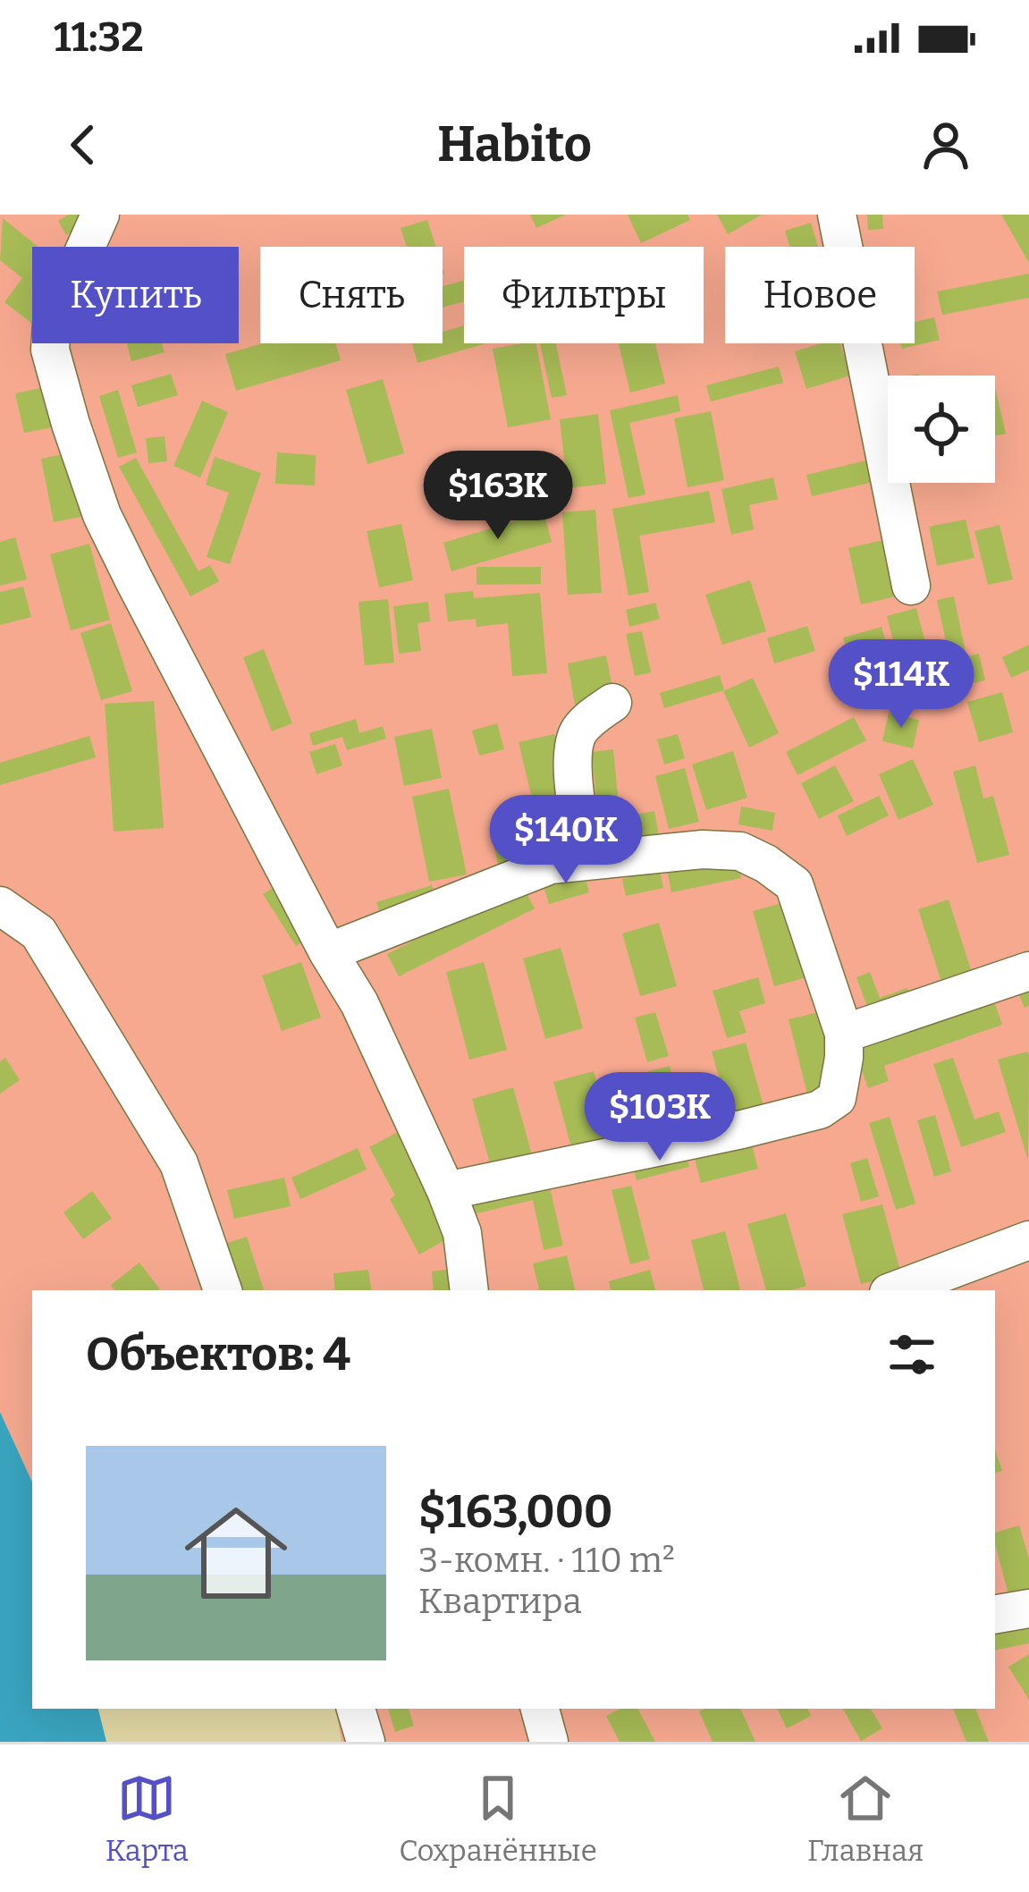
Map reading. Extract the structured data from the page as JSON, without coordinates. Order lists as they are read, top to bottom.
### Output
{
  "page": {
    "status": "11:32",
    "header": "Habito",
    "chip": [
      "Купить",
      "Снять",
      "Фильтры",
      "Новое"
    ],
    "price": [
      "$163K",
      "$114K",
      "$140K",
      "$103K"
    ],
    "heading": "Объектов: 4",
    "list": [
      {
        "name": "$163,000",
        "note": "3-комн. · 110 m² · Квартира"
      }
    ],
    "tabs": ["Карта", "Сохранённые", "Главная"]
  }
}
